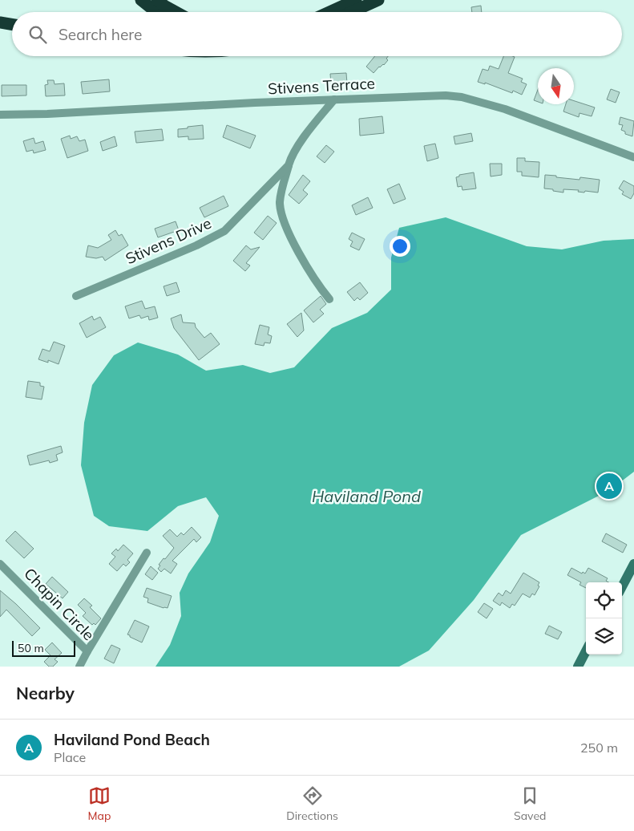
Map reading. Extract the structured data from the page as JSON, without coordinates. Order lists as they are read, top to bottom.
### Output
{
  "streets": {
    "street": ["Stivens Terrace", "Stivens Drive", "Chapin Circle"]
  },
  "crossings": [
    ["Stivens Terrace", "Stivens Drive"]
  ],
  "water": ["Haviland Pond"],
  "scale_bar": "50 m",
  "north": "bottom",
  "page": {
    "search": "Search here",
    "pins": "A",
    "scale": "50 m",
    "heading": "Nearby",
    "list": [
      {
        "mark": "A",
        "name": "Haviland Pond Beach",
        "note": "Place",
        "value": "250 m"
      }
    ],
    "nav": ["Map", "Directions", "Saved"]
  }
}
